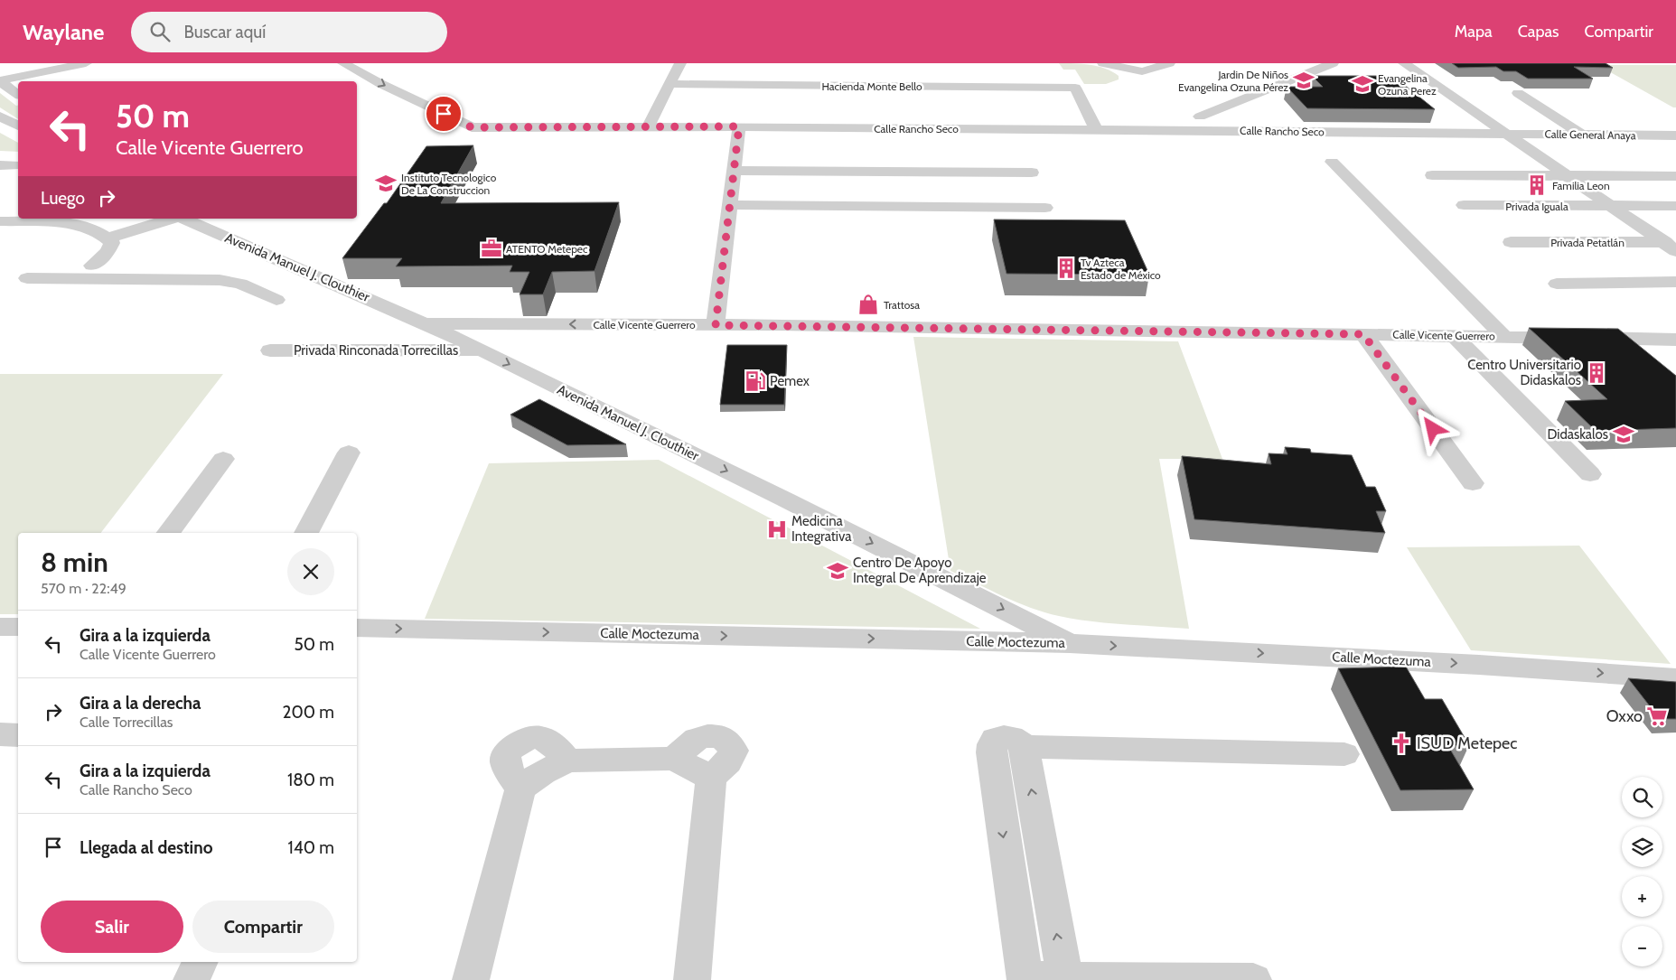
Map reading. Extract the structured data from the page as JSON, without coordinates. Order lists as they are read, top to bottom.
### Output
{
  "streets": {
    "street": [
      "Hacienda Monte Bello",
      "Calle Rancho Seco",
      "Calle General Anaya",
      "Privada Iguala",
      "Privada Petatlán",
      "Avenida Manuel J. Clouthier",
      "Calle Vicente Guerrero",
      "Privada Rinconada Torrecillas",
      "Calle Moctezuma"
    ]
  },
  "crossings": [
    ["Hacienda Monte Bello", "Calle Rancho Seco"],
    ["Calle Rancho Seco", "Calle General Anaya"],
    ["Avenida Manuel J. Clouthier", "Calle Vicente Guerrero"],
    ["Avenida Manuel J. Clouthier", "Privada Rinconada Torrecillas"],
    ["Avenida Manuel J. Clouthier", "Calle Moctezuma"]
  ],
  "one_way": ["Avenida Manuel J. Clouthier", "Calle Moctezuma"],
  "places": {
    "school or university": [
      "Jardin De Niños Evangelina Ozuna Pérez",
      "Evangelina Ozuna Perez",
      "Instituto Tecnologico De La Construccion",
      "Didaskalos",
      "Centro De Apoyo Integral De Aprendizaje"
    ],
    "building": ["Familia Leon", "Tv Azteca Estado de México", "Centro Universitario Didaskalos"],
    "office": ["ATENTO Metepec"],
    "shop": ["Trattosa"],
    "fuel station": ["Pemex"],
    "hospital": ["Medicina Integrativa"],
    "supermarket": ["Oxxo"],
    "church": ["ISUD Metepec"]
  },
  "page": {
    "header": "Waylane",
    "search": "Buscar aquí",
    "nav": ["Mapa", "Capas", "Compartir"],
    "turn": ["50 m", "Calle Vicente Guerrero"],
    "then": "Luego",
    "heading": ["8 min", "570 m · 22:49"],
    "list": [
      {
        "name": "Gira a la izquierda",
        "note": "Calle Vicente Guerrero",
        "value": "50 m"
      },
      {
        "name": "Gira a la derecha",
        "note": "Calle Torrecillas",
        "value": "200 m"
      },
      {
        "name": "Gira a la izquierda",
        "note": "Calle Rancho Seco",
        "value": "180 m"
      },
      {
        "name": "Llegada al destino",
        "value": "140 m"
      }
    ],
    "map_buttons": ["+", "−"],
    "buttons": ["Salir", "Compartir"]
  }
}
